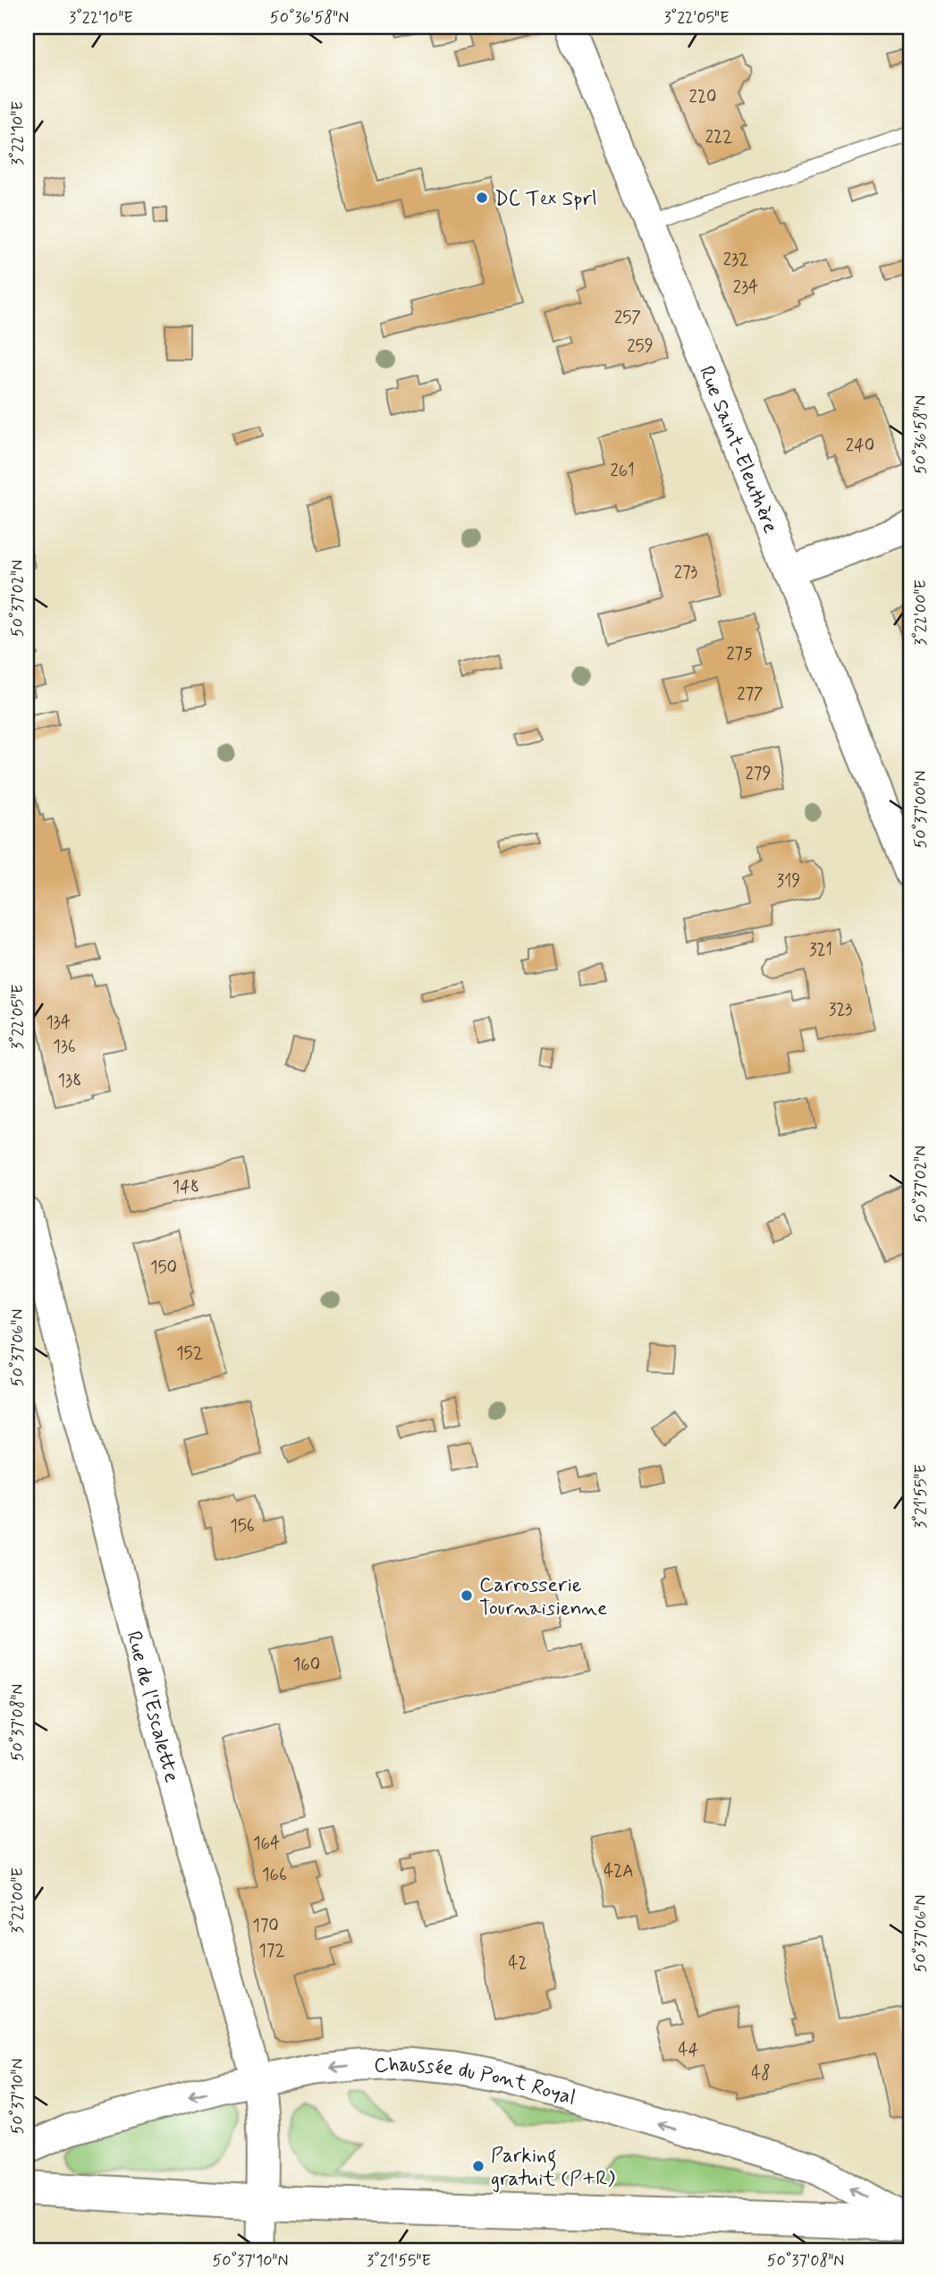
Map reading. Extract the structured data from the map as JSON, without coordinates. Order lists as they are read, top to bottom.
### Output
{
  "streets": {
    "main road": ["Chaussée du Pont Royal"],
    "street": ["Rue Saint-Eleuthère", "Rue de l'Escalette"]
  },
  "crossings": [
    ["Rue de l'Escalette", "Chaussée du Pont Royal"]
  ],
  "one_way": ["Chaussée du Pont Royal"],
  "places": ["DC Tex Sprl", "Carrosserie Tournaisienne", "Parking gratuit (P+R)"],
  "house_numbers": [
    "220",
    "222",
    "232",
    "234",
    "257",
    "259",
    "240",
    "261",
    "273",
    "275",
    "277",
    "279",
    "319",
    "321",
    "323",
    "134",
    "136",
    "138",
    "148",
    "150",
    "152",
    "156",
    "160",
    "164",
    "42A",
    "166",
    "170",
    "172",
    "42",
    "44",
    "48"
  ],
  "coordinates": [
    "3°22'10\"E",
    "50°36'58\"N",
    "3°22'05\"E",
    "50°37'02\"N",
    "3°22'00\"E",
    "50°37'00\"N",
    "50°37'06\"N",
    "3°21'55\"E",
    "50°37'08\"N",
    "50°37'10\"N"
  ]
}
